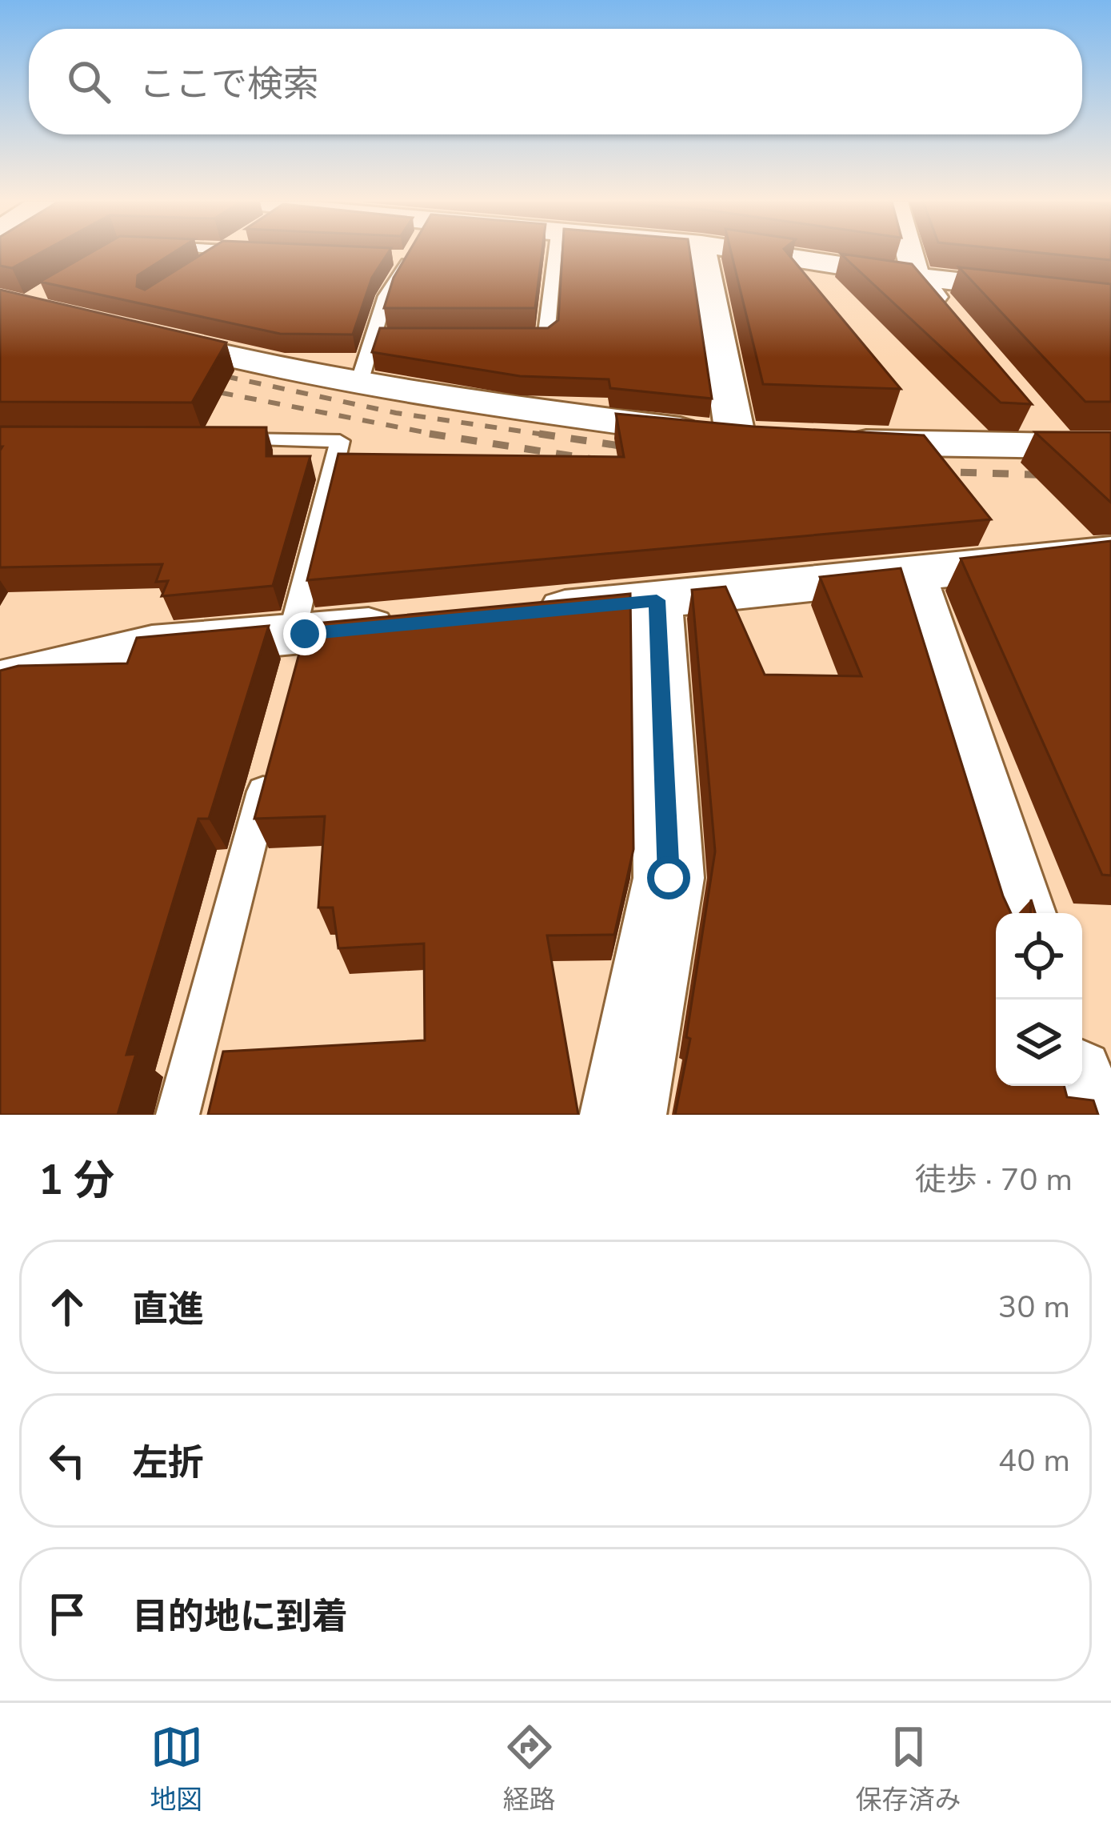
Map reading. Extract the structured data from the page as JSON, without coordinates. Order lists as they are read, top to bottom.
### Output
{
  "page": {
    "search": "ここで検索",
    "heading": ["1 分", "徒歩 · 70 m"],
    "list": [
      ["直進", "30 m"],
      ["左折", "40 m"],
      "目的地に到着"
    ],
    "nav": ["地図", "経路", "保存済み"]
  }
}
